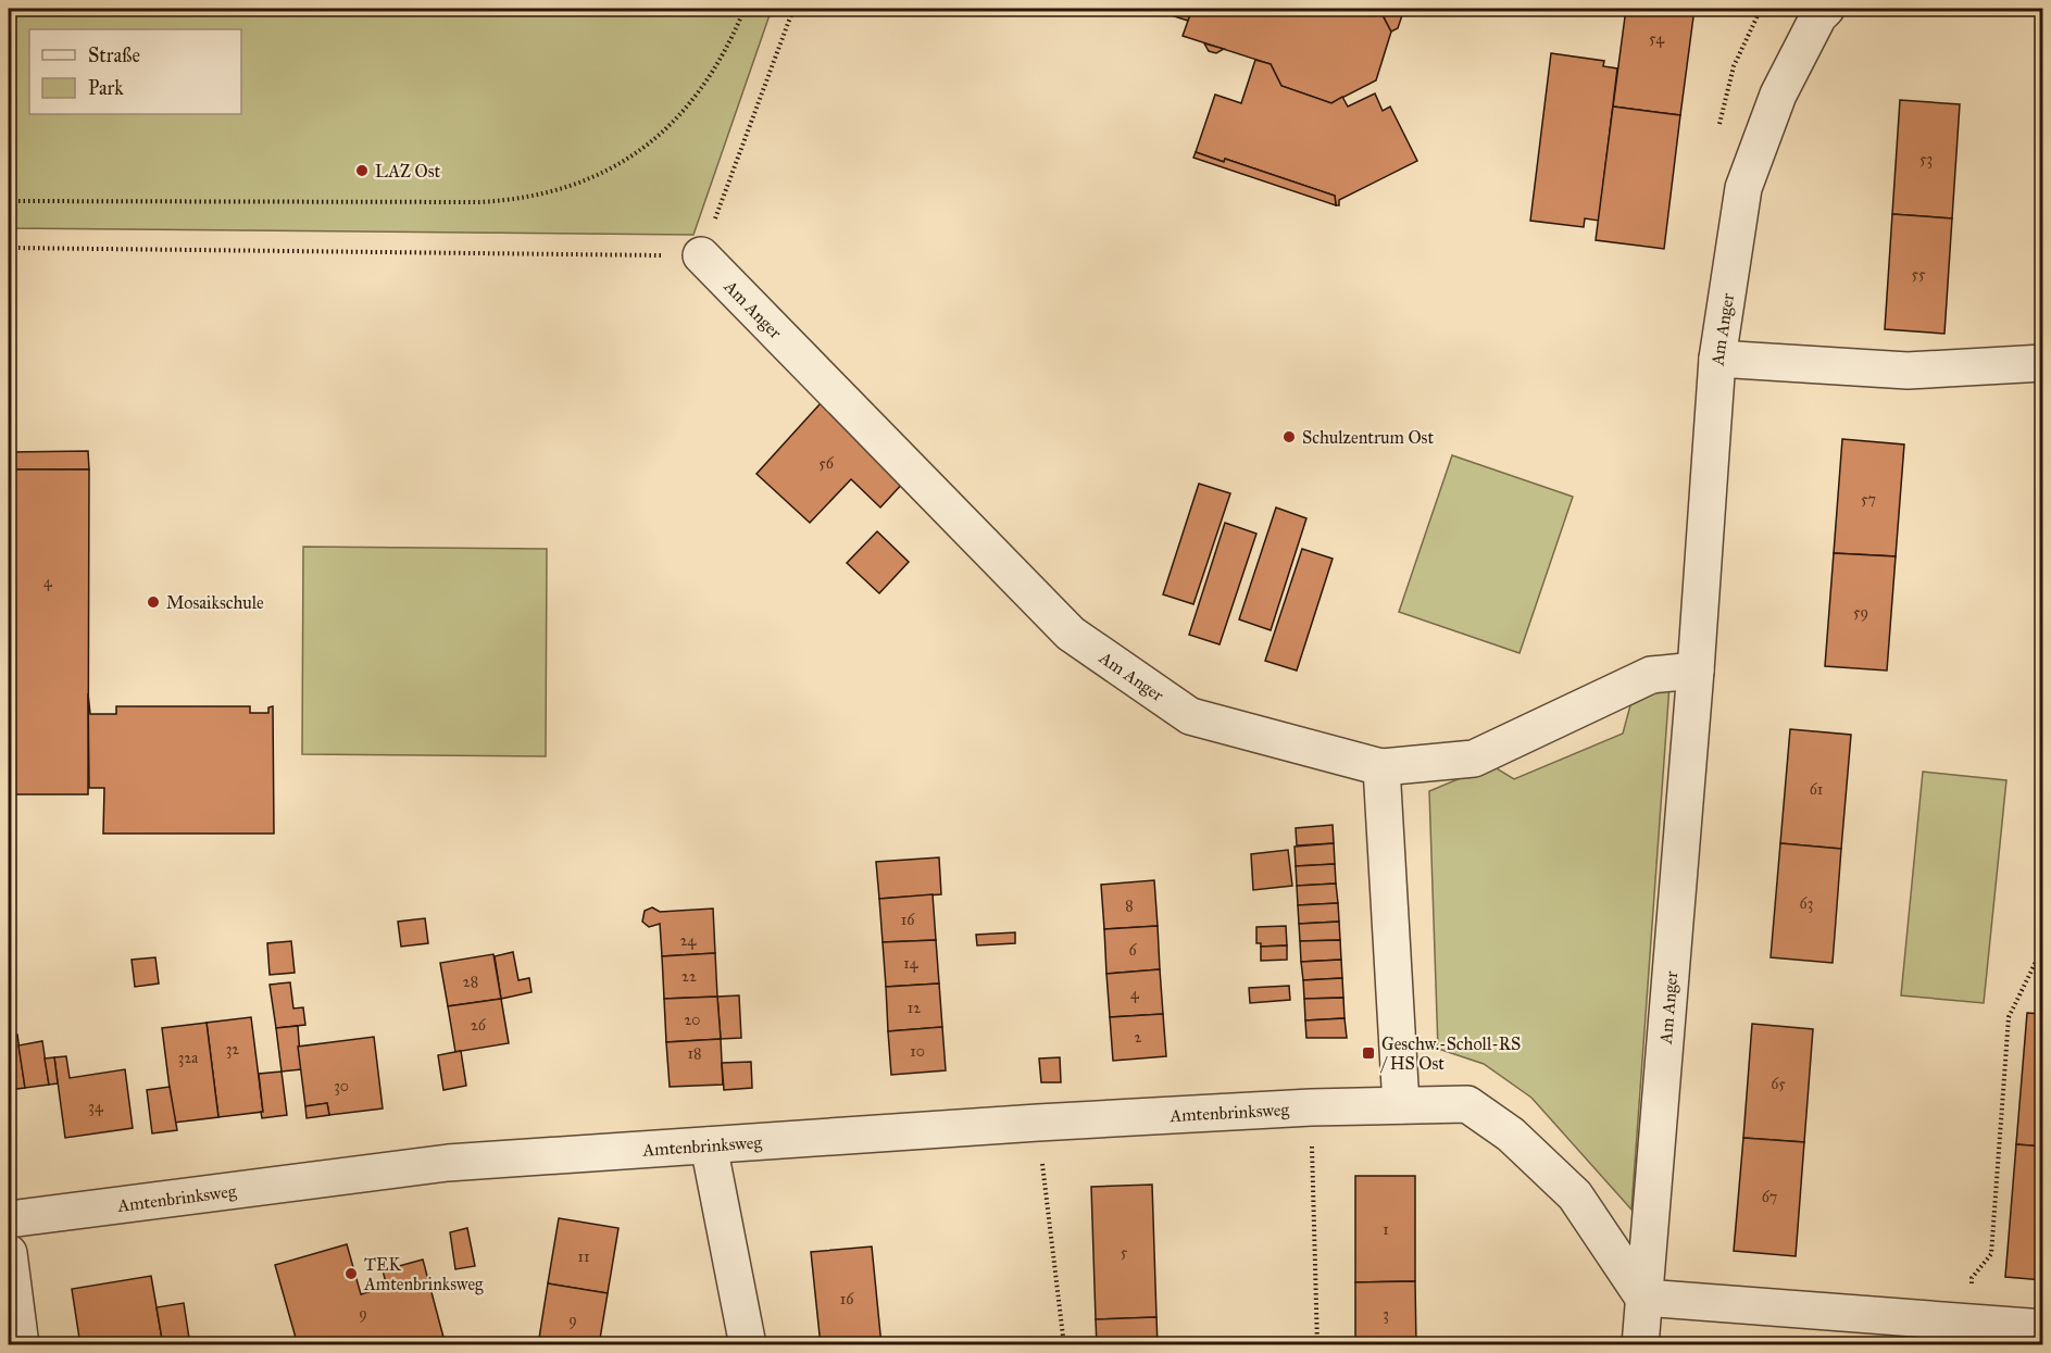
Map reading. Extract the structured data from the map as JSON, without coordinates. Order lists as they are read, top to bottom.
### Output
{
  "streets": {
    "street": ["Am Anger", "Amtenbrinksweg"]
  },
  "crossings": [
    ["Am Anger", "Amtenbrinksweg"]
  ],
  "places": {
    "other": [
      "LAZ Ost",
      "Schulzentrum Ost",
      "Mosaikschule",
      "TEK Amtenbrinksweg"
    ],
    "transit": ["Geschw.-Scholl-RS / HS Ost"]
  },
  "house_numbers": [
    "54",
    "53",
    "55",
    "56",
    "57",
    "4",
    "59",
    "61",
    "63",
    "8",
    "16",
    "24",
    "6",
    "14",
    "22",
    "28",
    "4",
    "12",
    "20",
    "26",
    "2",
    "32",
    "10",
    "18",
    "32a",
    "65",
    "30",
    "34",
    "67",
    "1",
    "5",
    "11",
    "16",
    "9",
    "3",
    "9"
  ],
  "legend": ["Straße", "Park"]
}
